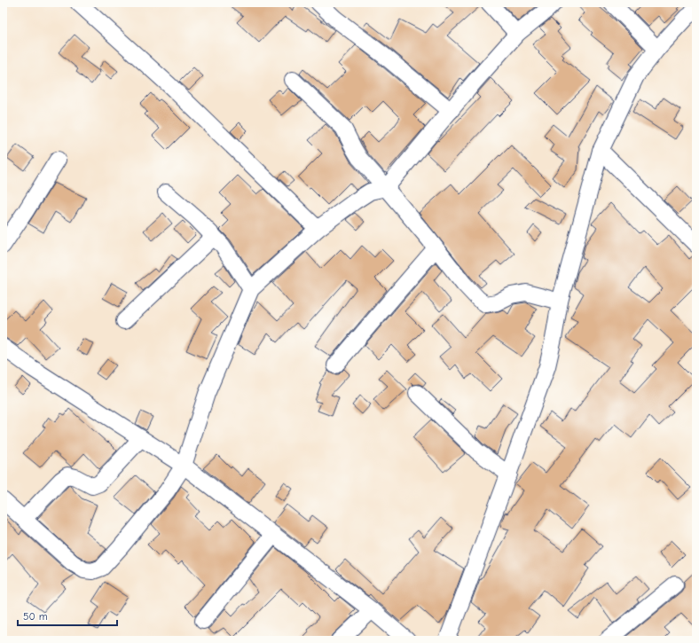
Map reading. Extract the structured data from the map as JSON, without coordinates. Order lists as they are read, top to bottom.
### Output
{
  "scale_bar": "50 m"
}
